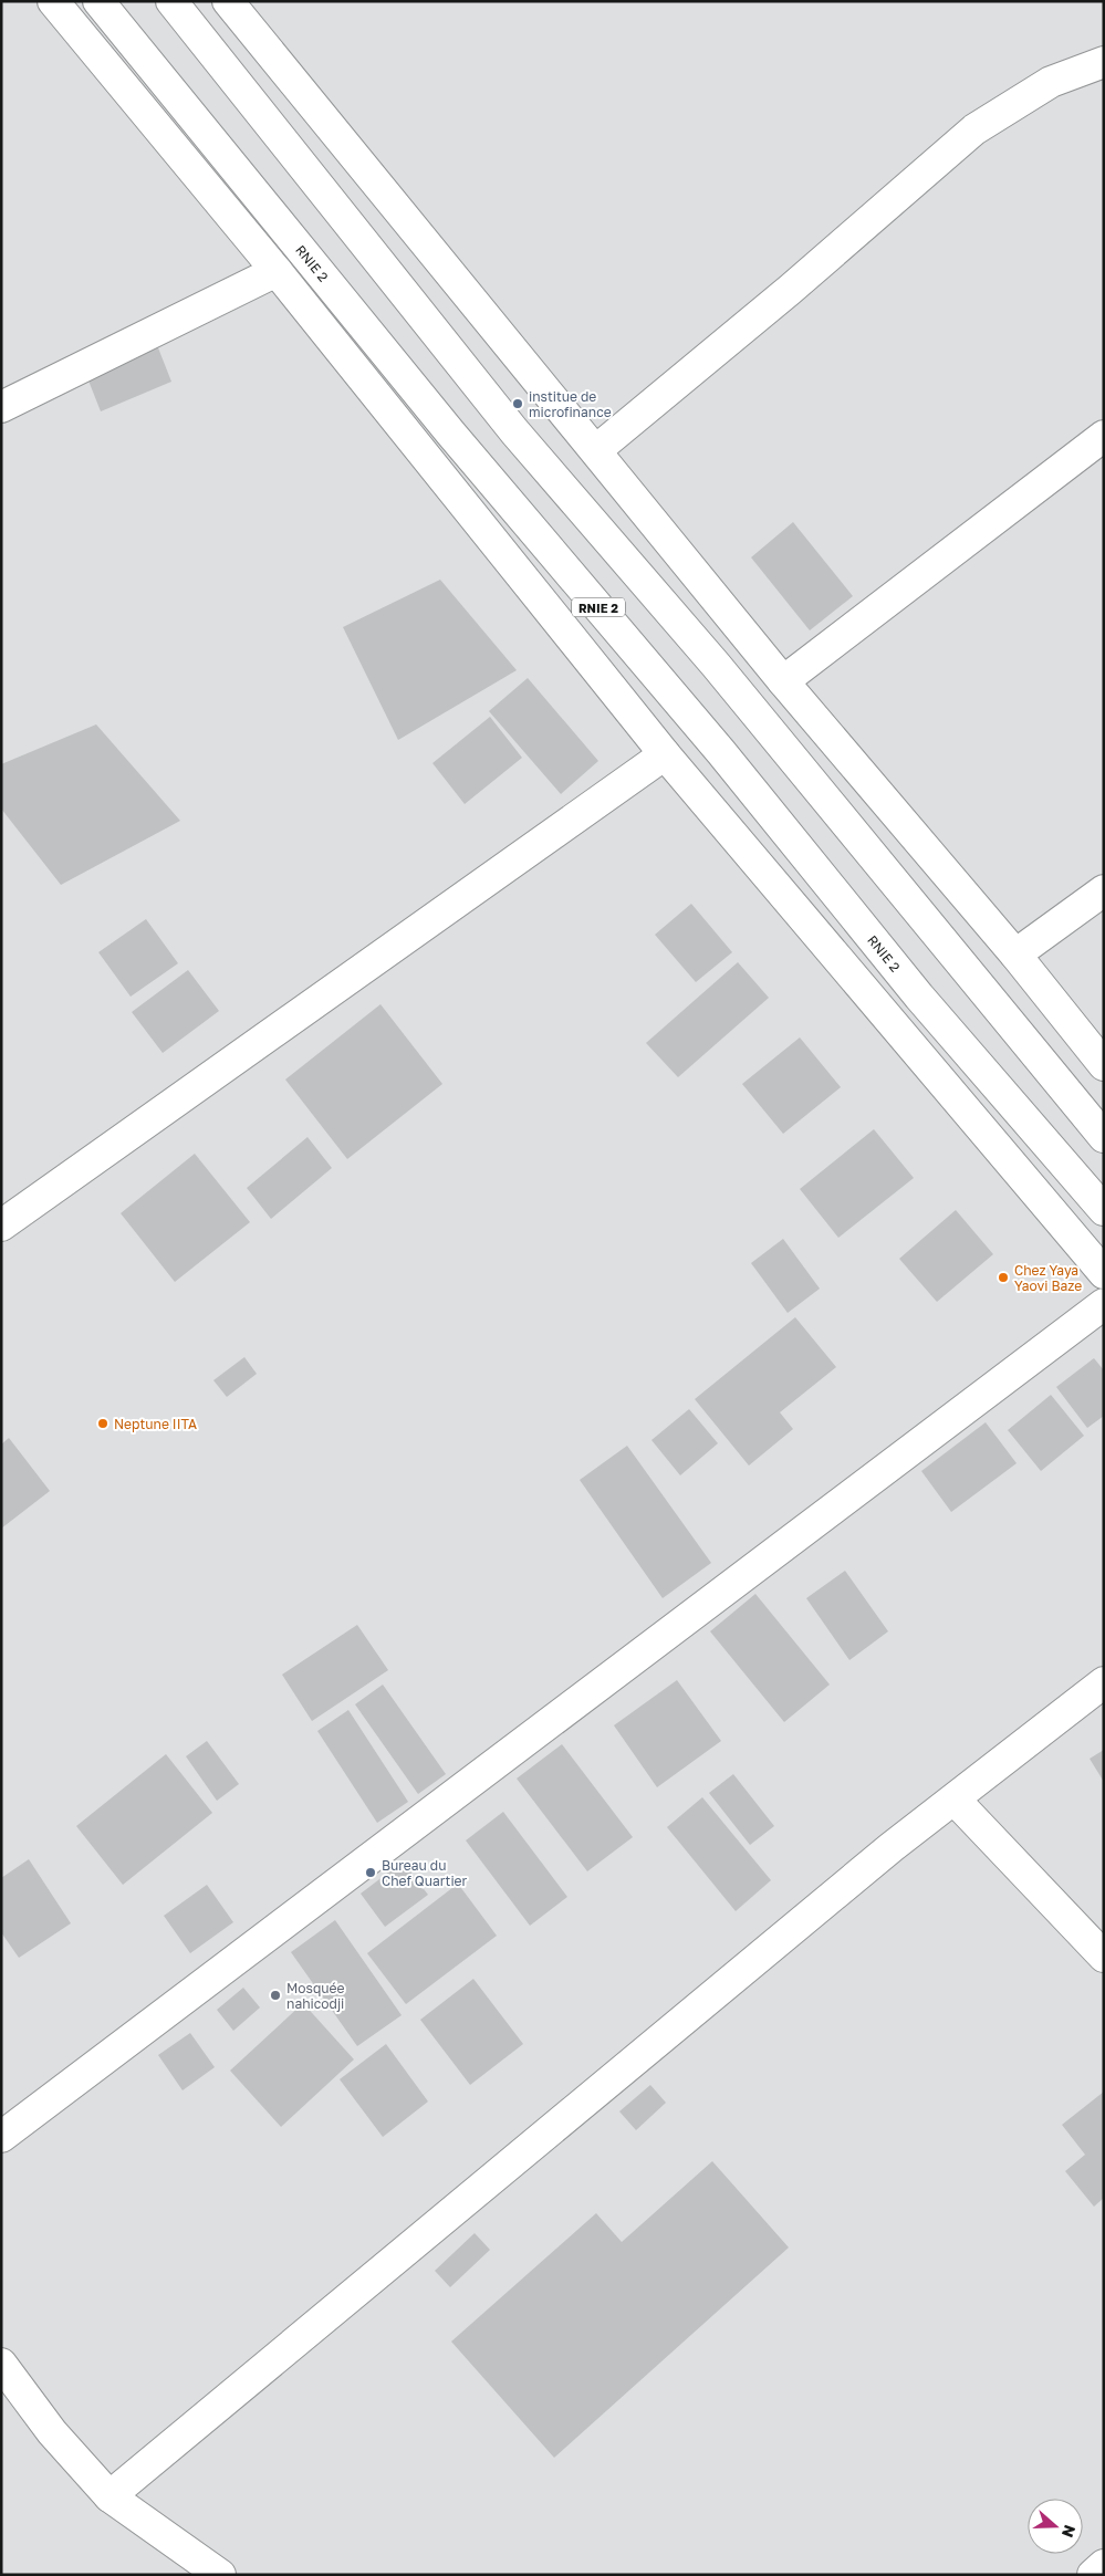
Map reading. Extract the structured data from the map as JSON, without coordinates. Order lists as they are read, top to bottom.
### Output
{
  "streets": {
    "main road": ["RNIE 2"]
  },
  "places": [
    "institue de microfinance",
    "Chez Yaya Yaovi Baze",
    "Neptune IITA",
    "Bureau du Chef Quartier",
    "Mosquée nahicodji"
  ],
  "north": "right"
}
